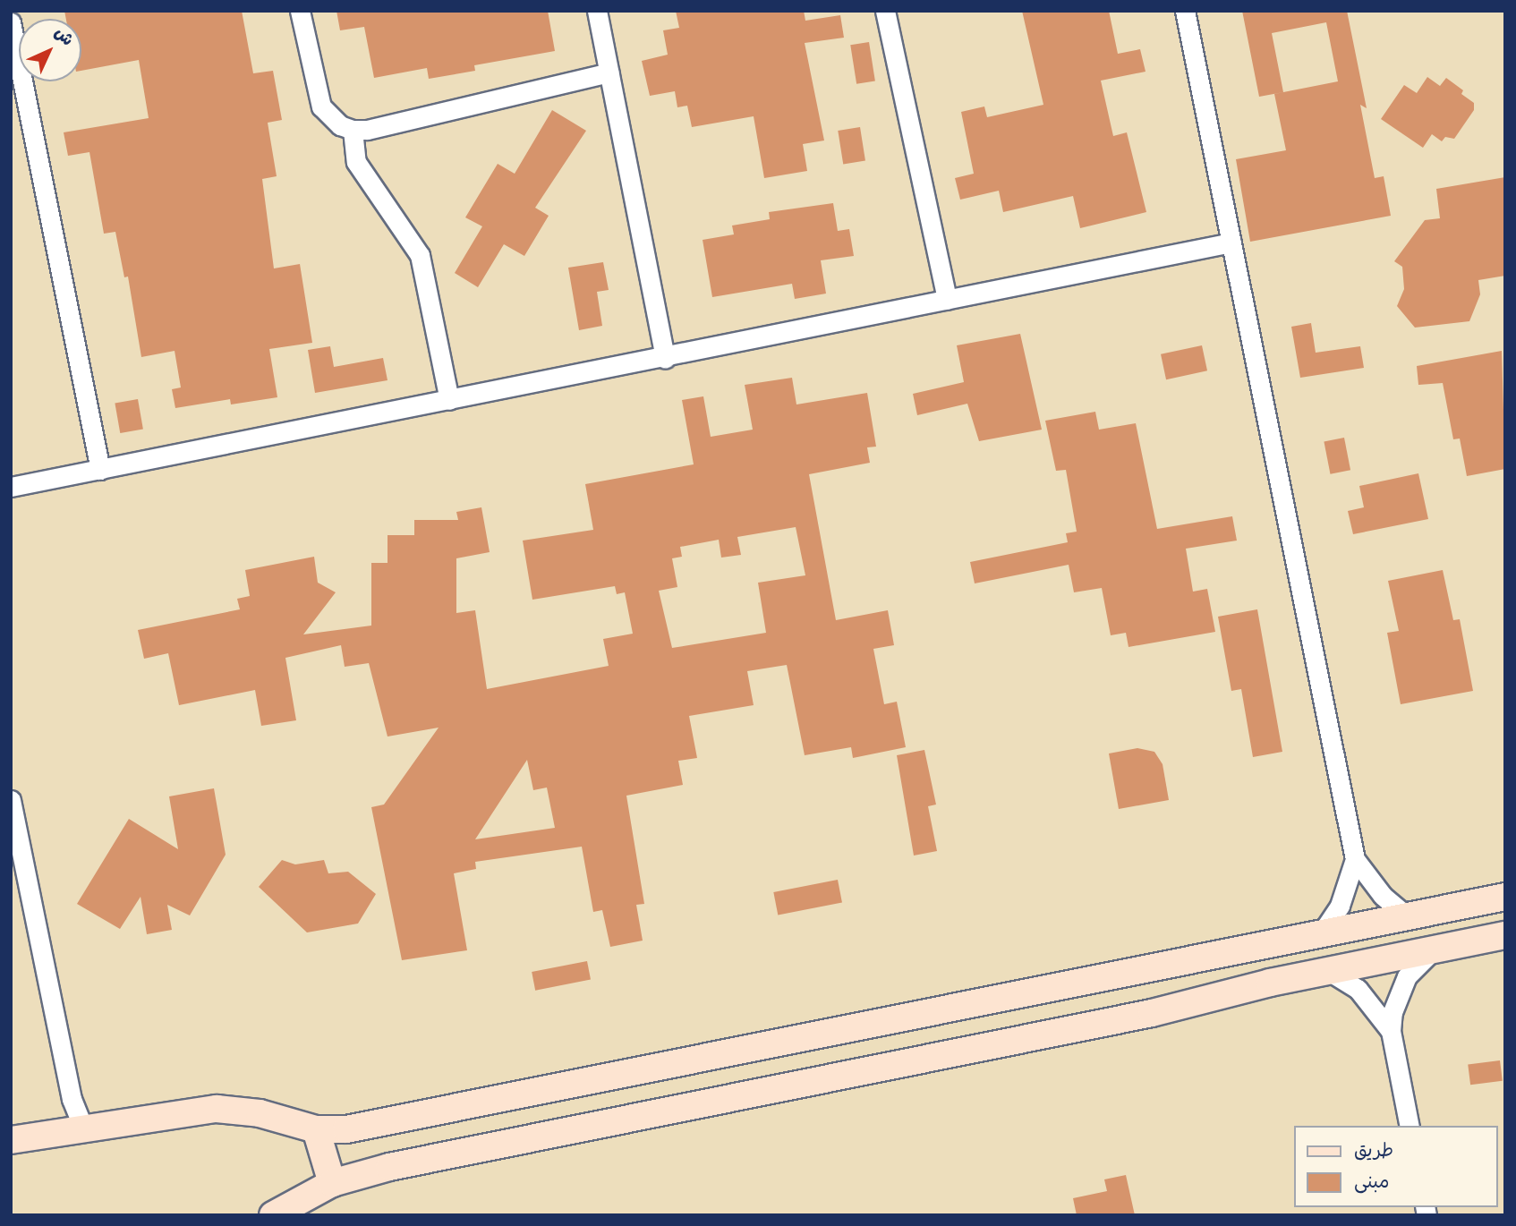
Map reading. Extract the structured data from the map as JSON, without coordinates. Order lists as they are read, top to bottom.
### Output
{
  "legend": ["طريق", "مبنى"],
  "north": "top right"
}
